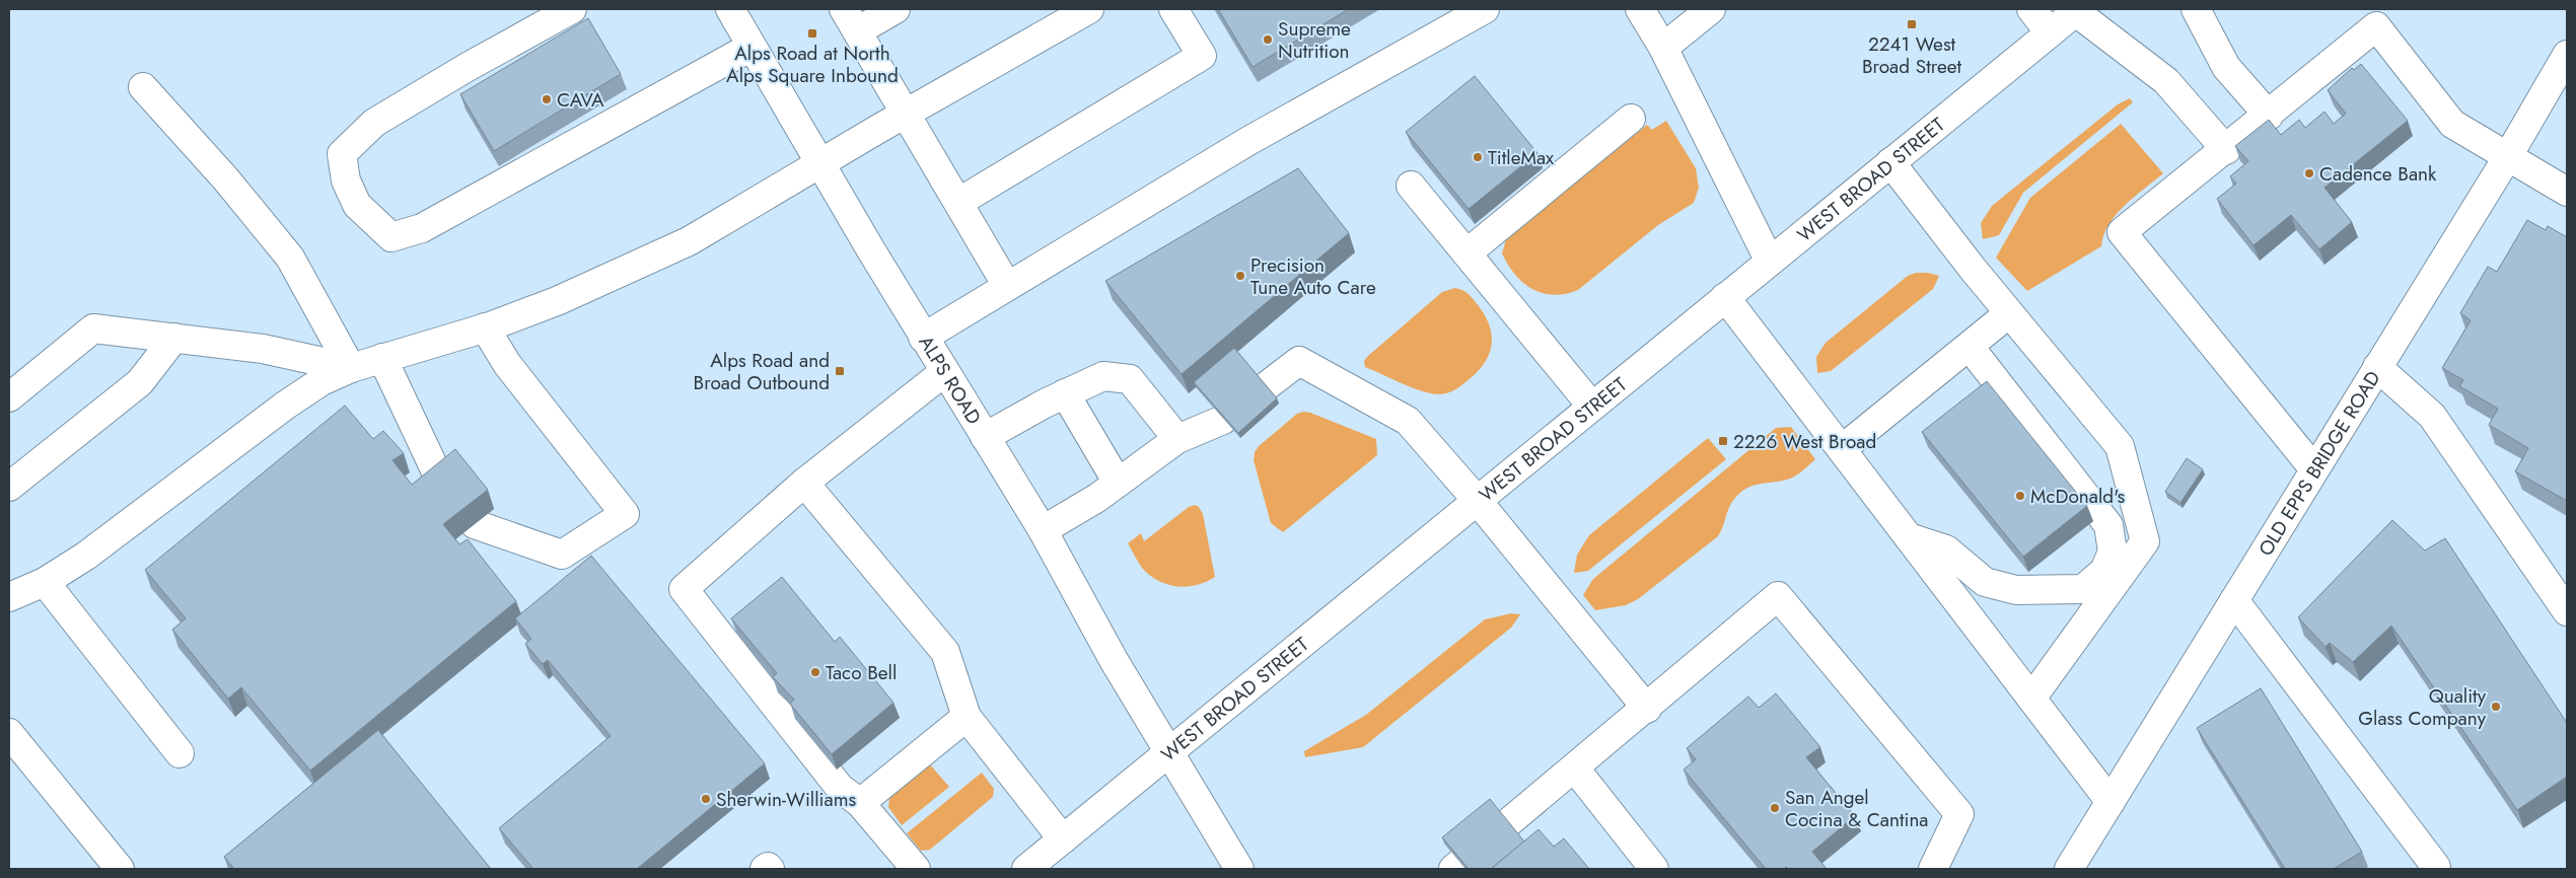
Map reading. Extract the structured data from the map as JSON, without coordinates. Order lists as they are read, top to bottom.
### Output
{
  "streets": {
    "main road": ["WEST BROAD STREET", "ALPS ROAD", "OLD EPPS BRIDGE ROAD"]
  },
  "crossings": [
    ["WEST BROAD STREET", "ALPS ROAD"]
  ],
  "places": {
    "transit": [
      "2241 West Broad Street",
      "Alps Road at North Alps Square Inbound",
      "Alps Road and Broad Outbound",
      "2226 West Broad"
    ],
    "other": [
      "Supreme Nutrition",
      "CAVA",
      "TitleMax",
      "Cadence Bank",
      "Precision Tune Auto Care",
      "McDonald's",
      "Taco Bell",
      "Quality Glass Company",
      "Sherwin-Williams",
      "San Angel Cocina & Cantina"
    ]
  }
}
